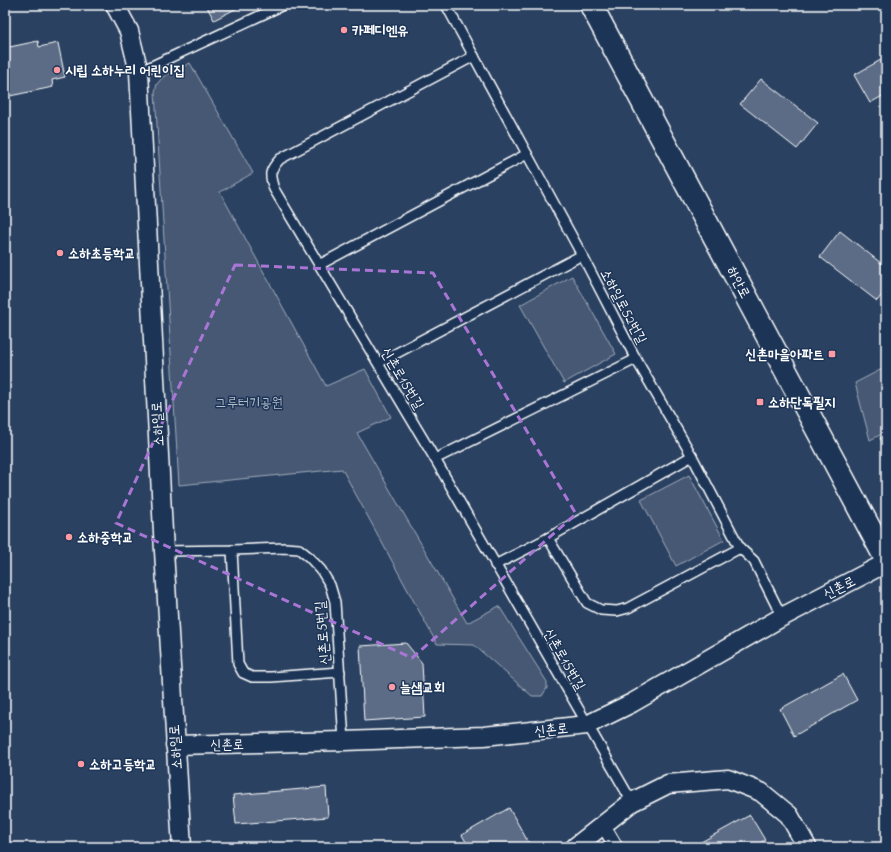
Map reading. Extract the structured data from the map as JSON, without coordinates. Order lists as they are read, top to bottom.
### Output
{
  "streets": {
    "main road": ["하안로"],
    "street": ["소하일로", "신촌로"],
    "lane": ["소하일로52번길", "신촌로15번길", "신촌로5번길"]
  },
  "crossings": [
    ["소하일로52번길", "신촌로15번길"],
    ["소하일로52번길", "신촌로"],
    ["신촌로15번길", "신촌로"],
    ["소하일로", "신촌로"],
    ["소하일로", "신촌로5번길"],
    ["신촌로", "신촌로5번길"]
  ],
  "parks": ["그루터기공원"],
  "places": {
    "other": [
      "카페디엔유",
      "시립 소하누리 어린이집",
      "소하초등학교",
      "소하중학교",
      "늘샘교회",
      "소하고등학교"
    ],
    "transit": ["신촌마을아파트", "소하단독필지"]
  }
}
